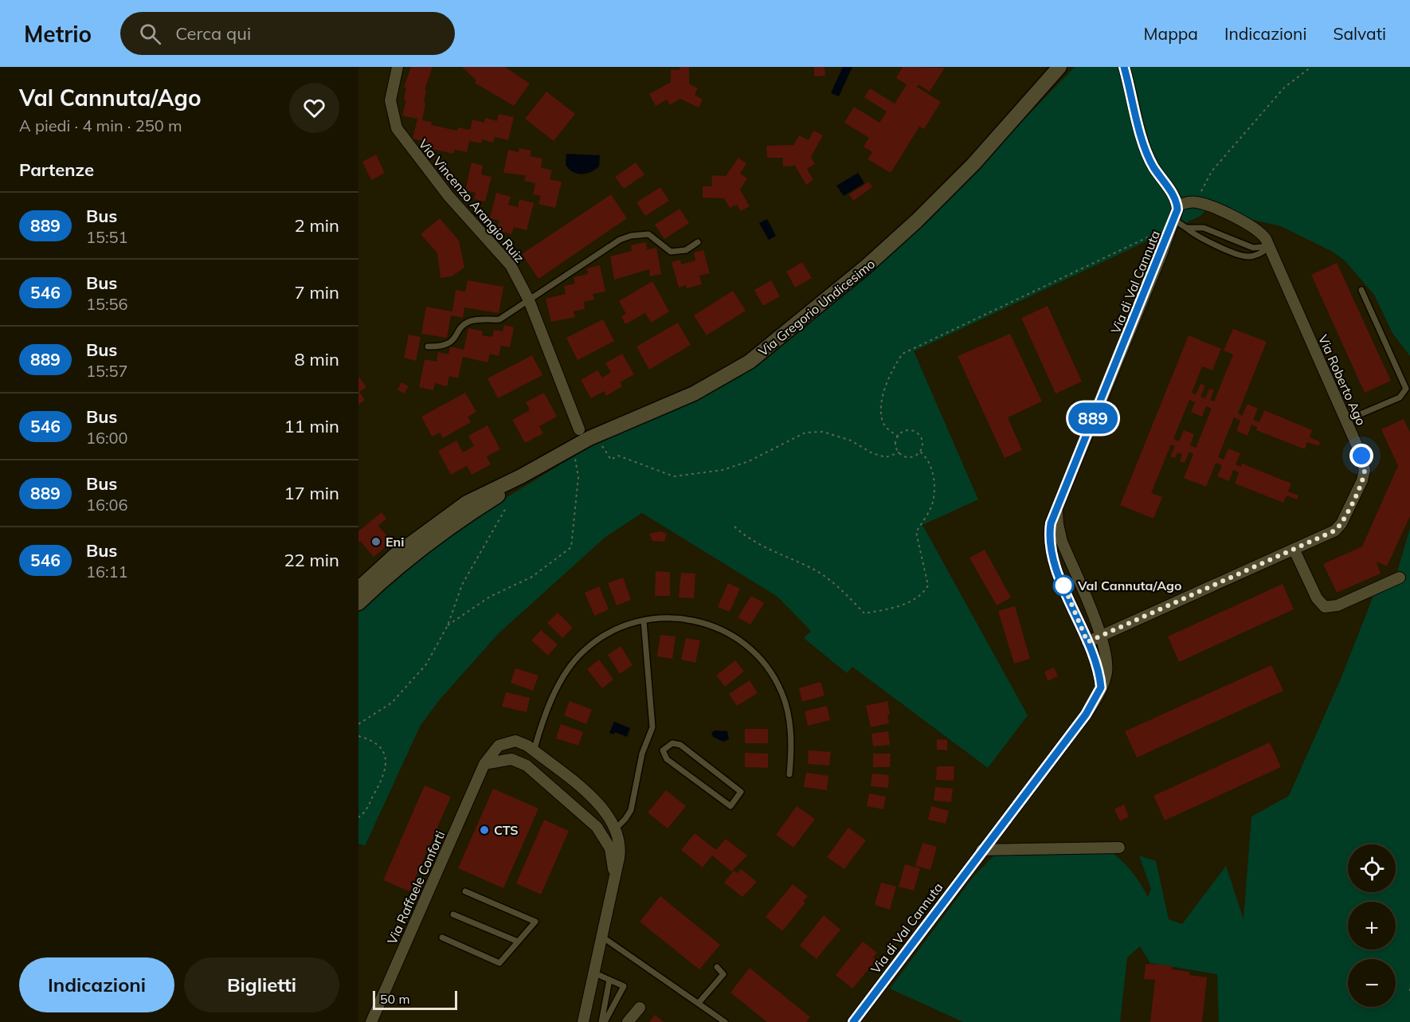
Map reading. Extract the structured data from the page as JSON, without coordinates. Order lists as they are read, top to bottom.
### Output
{
  "streets": {
    "street": [
      "Via Vincenzo Arangio Ruiz",
      "Via di Val Cannuta",
      "Via Gregorio Undicesimo",
      "Via Roberto Ago",
      "Via Raffaele Conforti"
    ]
  },
  "crossings": [
    ["Via di Val Cannuta", "Via Roberto Ago"]
  ],
  "places": ["Eni", "Val Cannuta/Ago", "CTS"],
  "lines": ["bus line 889"],
  "scale_bar": "50 m",
  "page": {
    "header": "Metrio",
    "search": "Cerca qui",
    "nav": ["Mappa", "Indicazioni", "Salvati"],
    "heading": [
      ["Val Cannuta/Ago", "A piedi · 4 min · 250 m"],
      "Partenze"
    ],
    "on_map": "889",
    "list": [
      {
        "mark": "889",
        "name": "Bus",
        "note": "15:51",
        "value": "2 min"
      },
      {
        "mark": "546",
        "name": "Bus",
        "note": "15:56",
        "value": "7 min"
      },
      {
        "mark": "889",
        "name": "Bus",
        "note": "15:57",
        "value": "8 min"
      },
      {
        "mark": "546",
        "name": "Bus",
        "note": "16:00",
        "value": "11 min"
      },
      {
        "mark": "889",
        "name": "Bus",
        "note": "16:06",
        "value": "17 min"
      },
      {
        "mark": "546",
        "name": "Bus",
        "note": "16:11",
        "value": "22 min"
      }
    ],
    "map_buttons": ["+", "−"],
    "buttons": ["Indicazioni", "Biglietti"],
    "scale": "50 m"
  }
}
